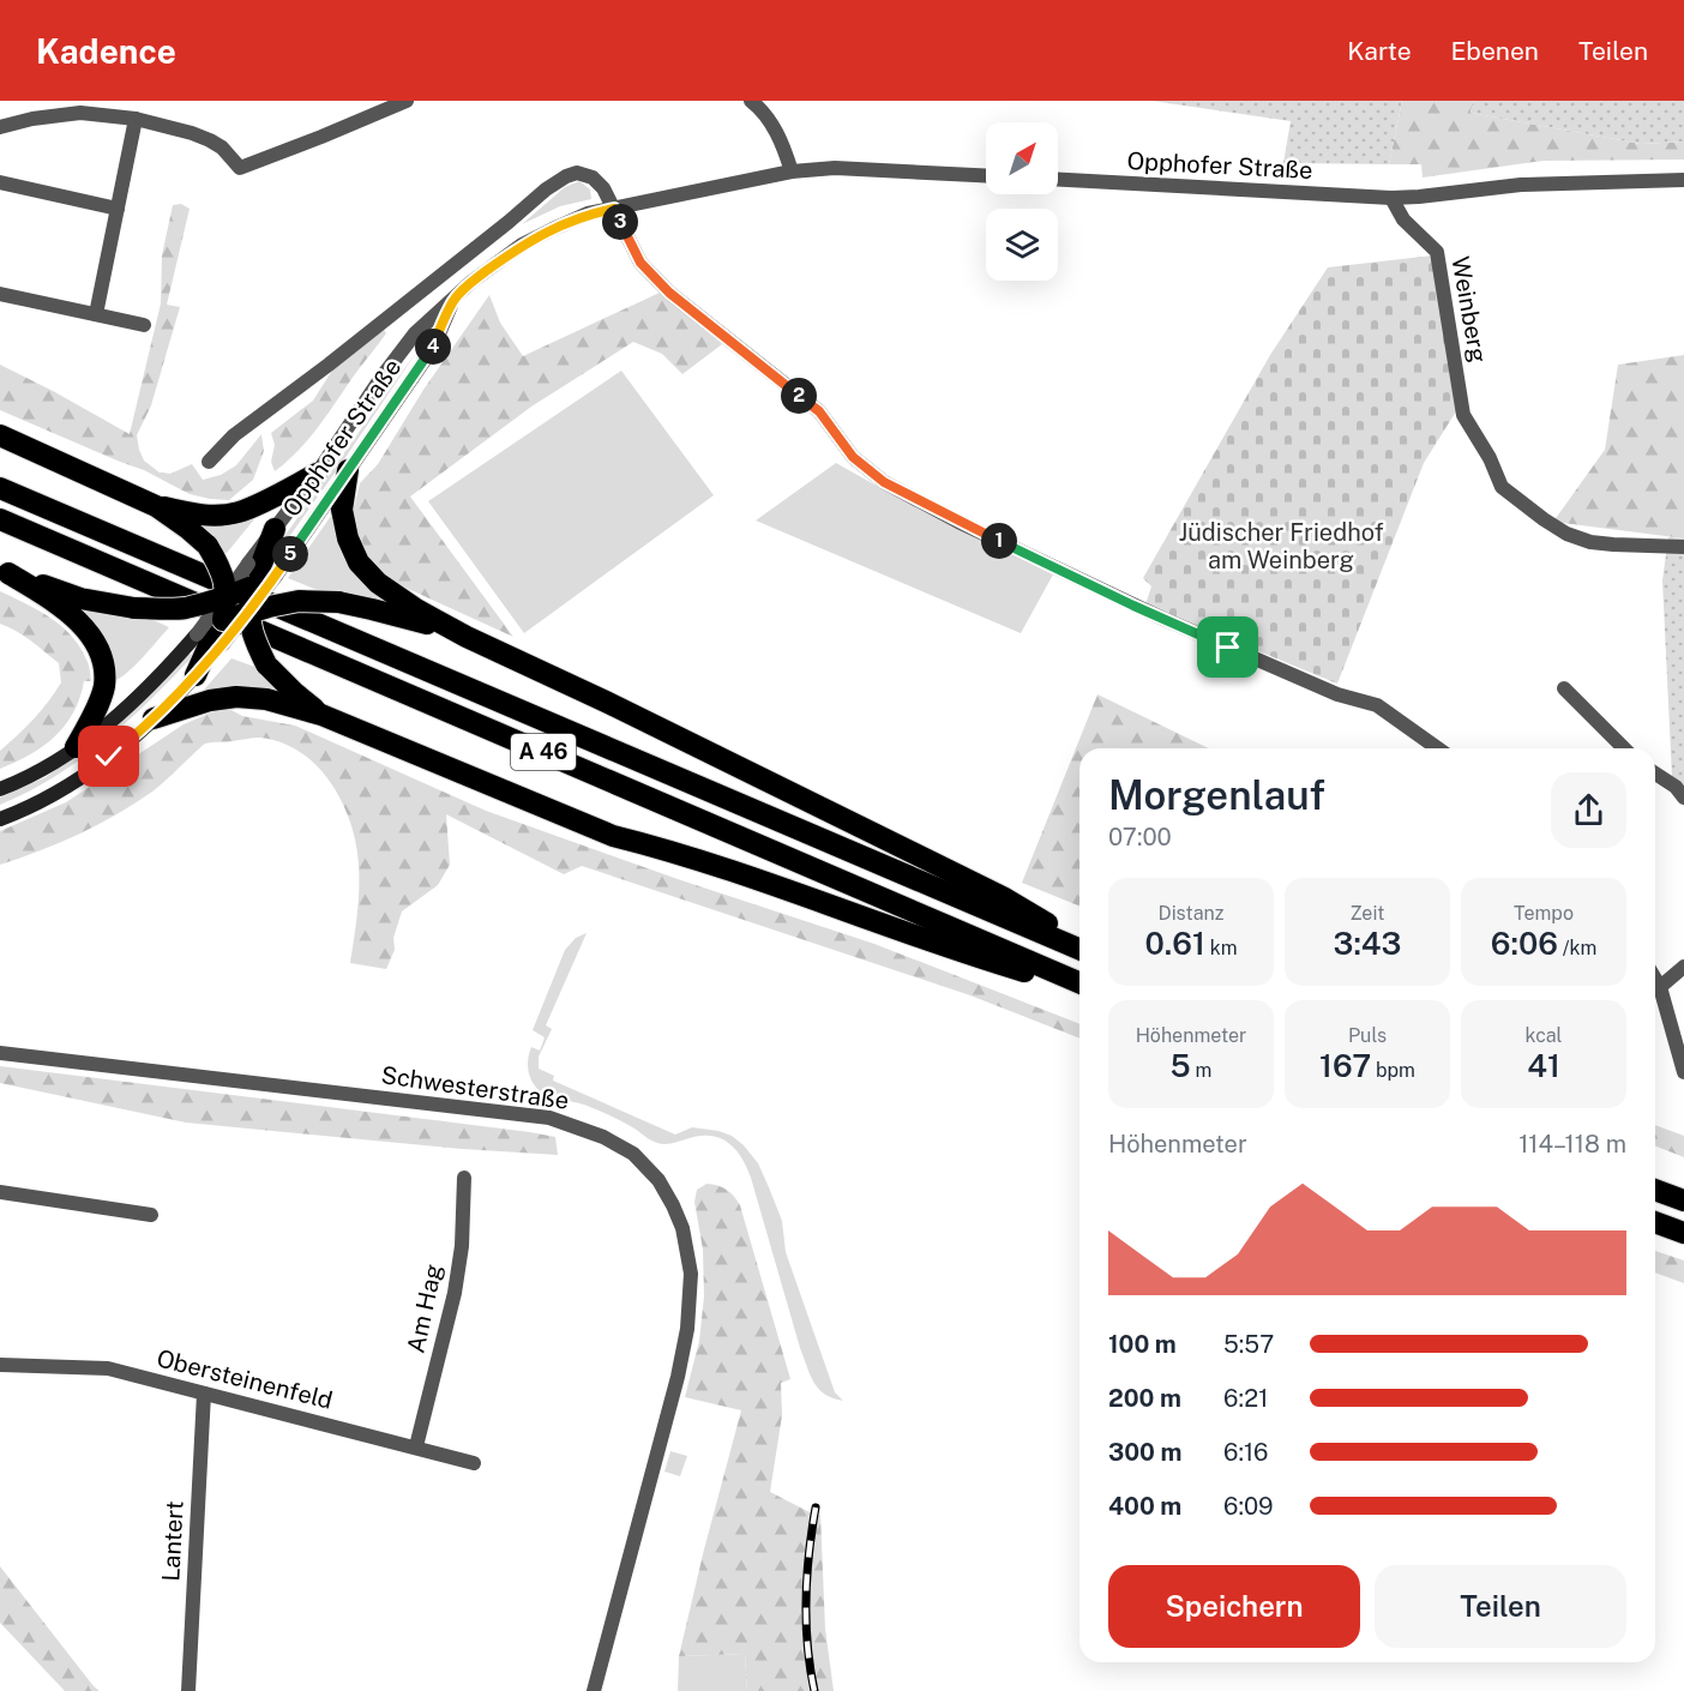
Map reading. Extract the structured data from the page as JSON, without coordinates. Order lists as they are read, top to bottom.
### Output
{
  "streets": {
    "highway": ["A 46"],
    "street": [
      "Opphofer Straße",
      "Weinberg",
      "Schwesterstraße",
      "Am Hag",
      "Obersteinenfeld",
      "Lantert"
    ]
  },
  "crossings": [
    ["Opphofer Straße", "Weinberg"],
    ["Am Hag", "Obersteinenfeld"],
    ["Obersteinenfeld", "Lantert"]
  ],
  "parks": ["Jüdischer Friedhof am Weinberg"],
  "north": "top right",
  "page": {
    "header": "Kadence",
    "nav": ["Karte", "Ebenen", "Teilen"],
    "pins": [
      "3",
      "4",
      "2",
      "1",
      "5"
    ],
    "heading": ["Morgenlauf", "07:00"],
    "stats": [
      ["Distanz", "0.61 km"],
      ["Zeit", "3:43"],
      ["Tempo", "6:06 /km"],
      ["Höhenmeter", "5 m"],
      ["Puls", "167 bpm"],
      ["kcal", "41"]
    ],
    "chart": ["Höhenmeter", "114–118 m"],
    "list": [
      {
        "name": "100 m",
        "note": "5:57"
      },
      {
        "name": "200 m",
        "note": "6:21"
      },
      {
        "name": "300 m",
        "note": "6:16"
      },
      {
        "name": "400 m",
        "note": "6:09"
      }
    ],
    "buttons": ["Speichern", "Teilen"]
  }
}
